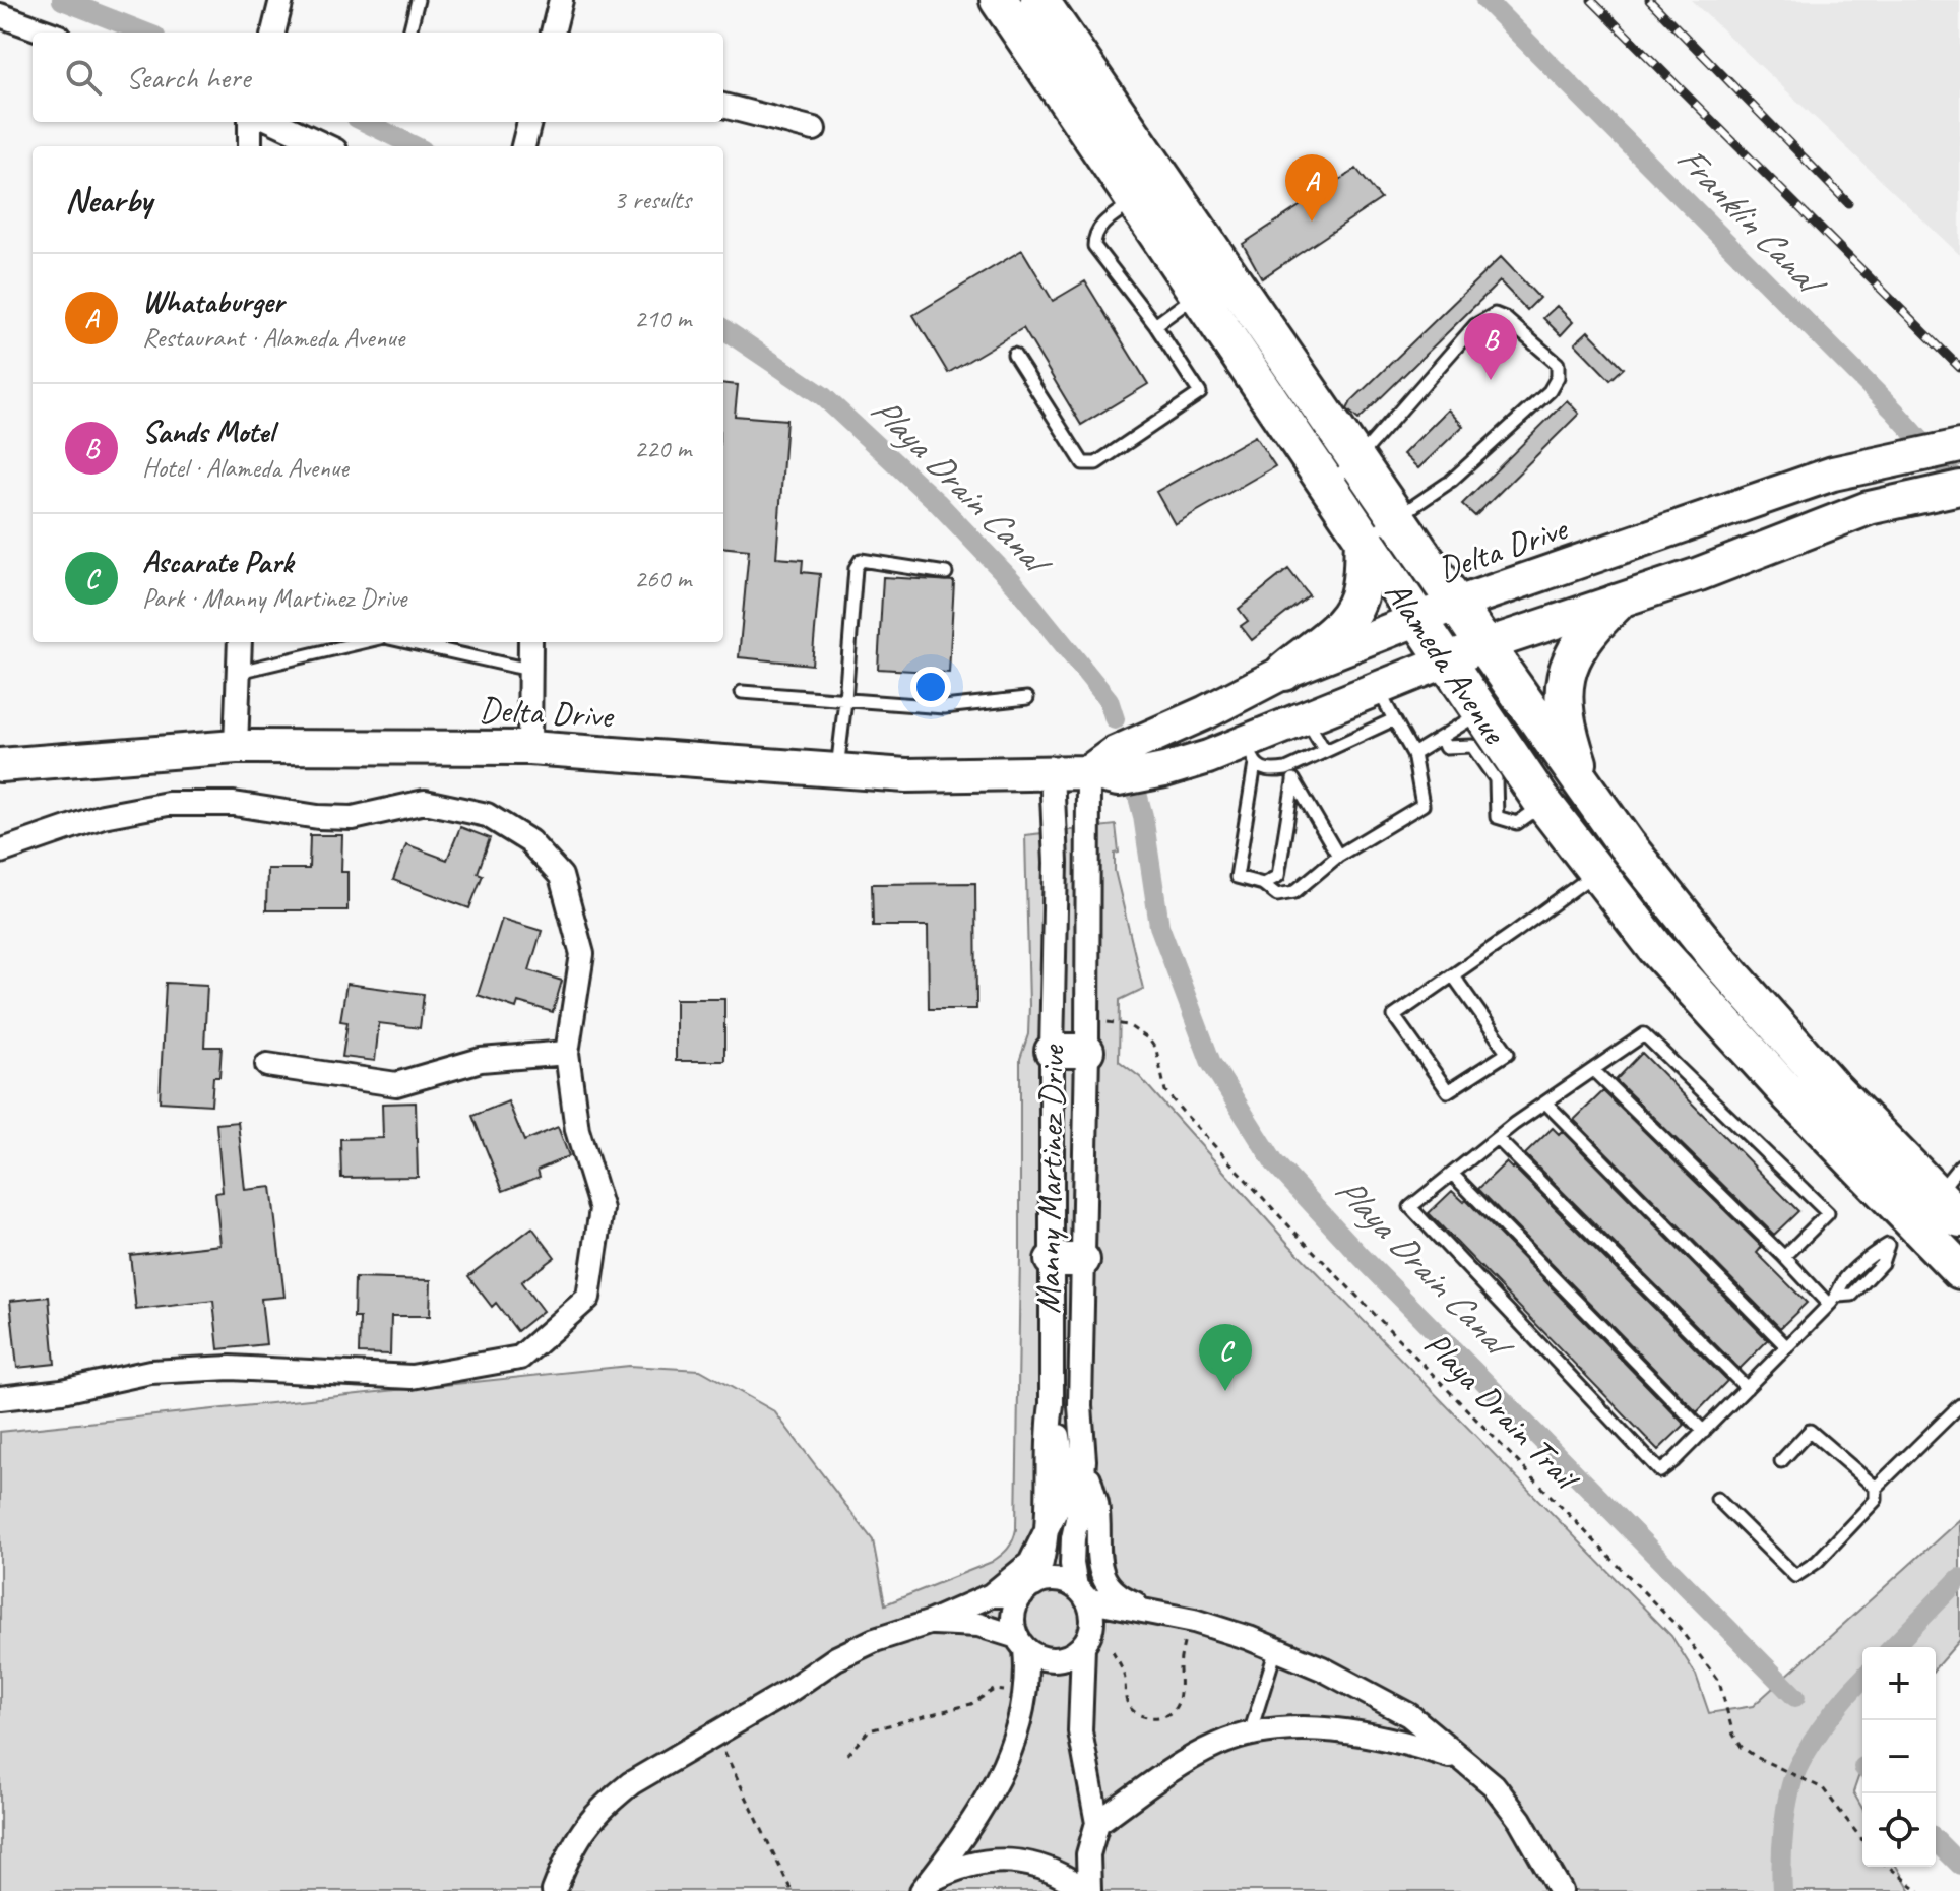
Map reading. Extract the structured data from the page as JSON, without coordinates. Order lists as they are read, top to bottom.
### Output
{
  "streets": {
    "main road": ["Delta Drive", "Alameda Avenue"],
    "street": ["Manny Martinez Drive"],
    "path": ["Playa Drain Trail"]
  },
  "crossings": [
    ["Delta Drive", "Alameda Avenue"],
    ["Delta Drive", "Manny Martinez Drive"],
    ["Manny Martinez Drive", "Playa Drain Trail"]
  ],
  "water": ["Franklin Canal", "Playa Drain Canal"],
  "page": {
    "search": "Search here",
    "heading": ["Nearby", "3 results"],
    "pins": ["A", "B", "C"],
    "list": [
      {
        "mark": "A",
        "name": "Whataburger",
        "note": "Restaurant · Alameda Avenue",
        "value": "210 m"
      },
      {
        "mark": "B",
        "name": "Sands Motel",
        "note": "Hotel · Alameda Avenue",
        "value": "220 m"
      },
      {
        "mark": "C",
        "name": "Ascarate Park",
        "note": "Park · Manny Martinez Drive",
        "value": "260 m"
      }
    ],
    "map_buttons": ["+", "−"]
  }
}
